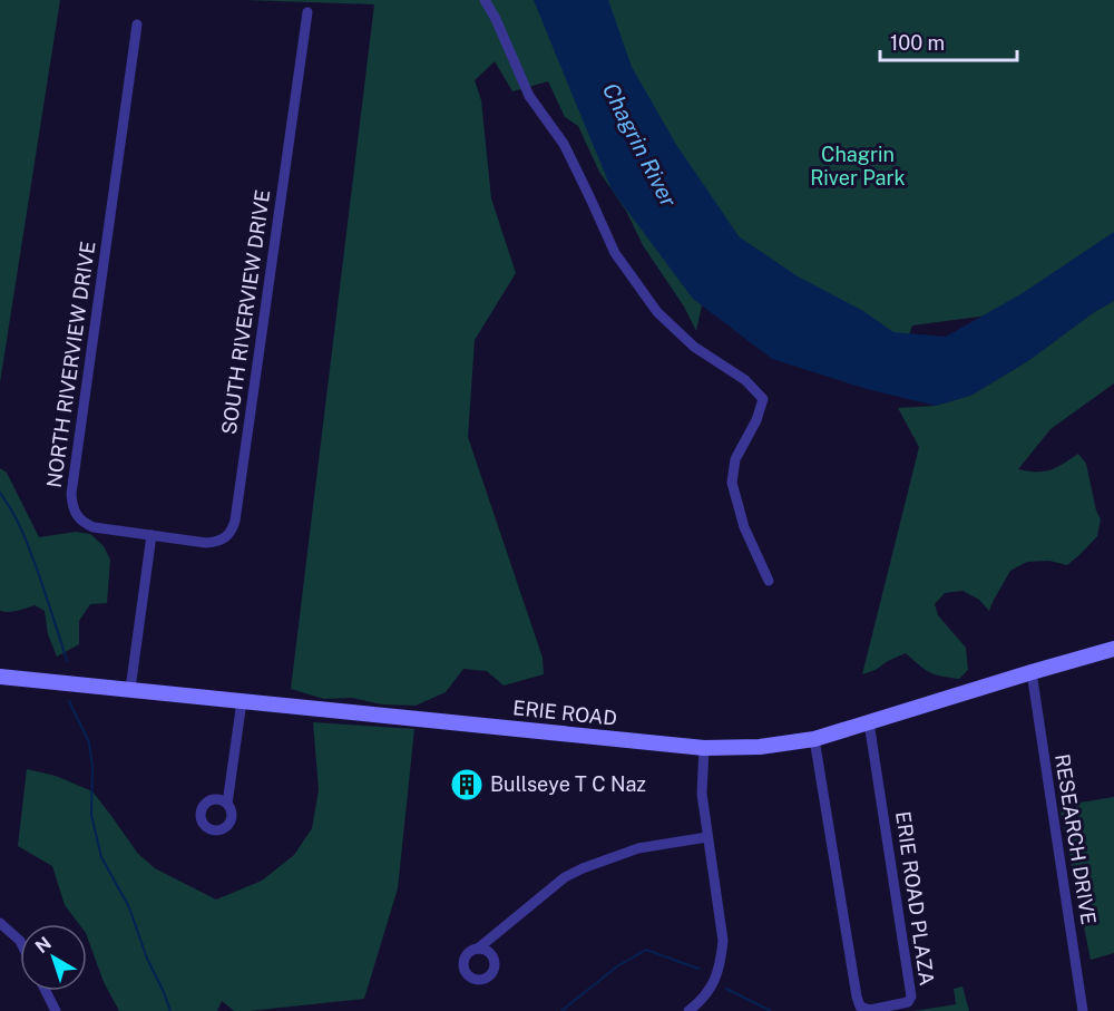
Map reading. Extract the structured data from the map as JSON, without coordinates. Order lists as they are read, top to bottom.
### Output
{
  "streets": {
    "street": [
      "SOUTH RIVERVIEW DRIVE",
      "NORTH RIVERVIEW DRIVE",
      "ERIE ROAD",
      "RESEARCH DRIVE",
      "ERIE ROAD PLAZA"
    ]
  },
  "crossings": [
    ["SOUTH RIVERVIEW DRIVE", "NORTH RIVERVIEW DRIVE"],
    ["ERIE ROAD", "RESEARCH DRIVE"],
    ["ERIE ROAD", "ERIE ROAD PLAZA"]
  ],
  "water": ["Chagrin River"],
  "parks": ["Chagrin River Park"],
  "places": {
    "building": ["Bullseye T C Naz"]
  },
  "scale_bar": "100 m",
  "north": "top left"
}
